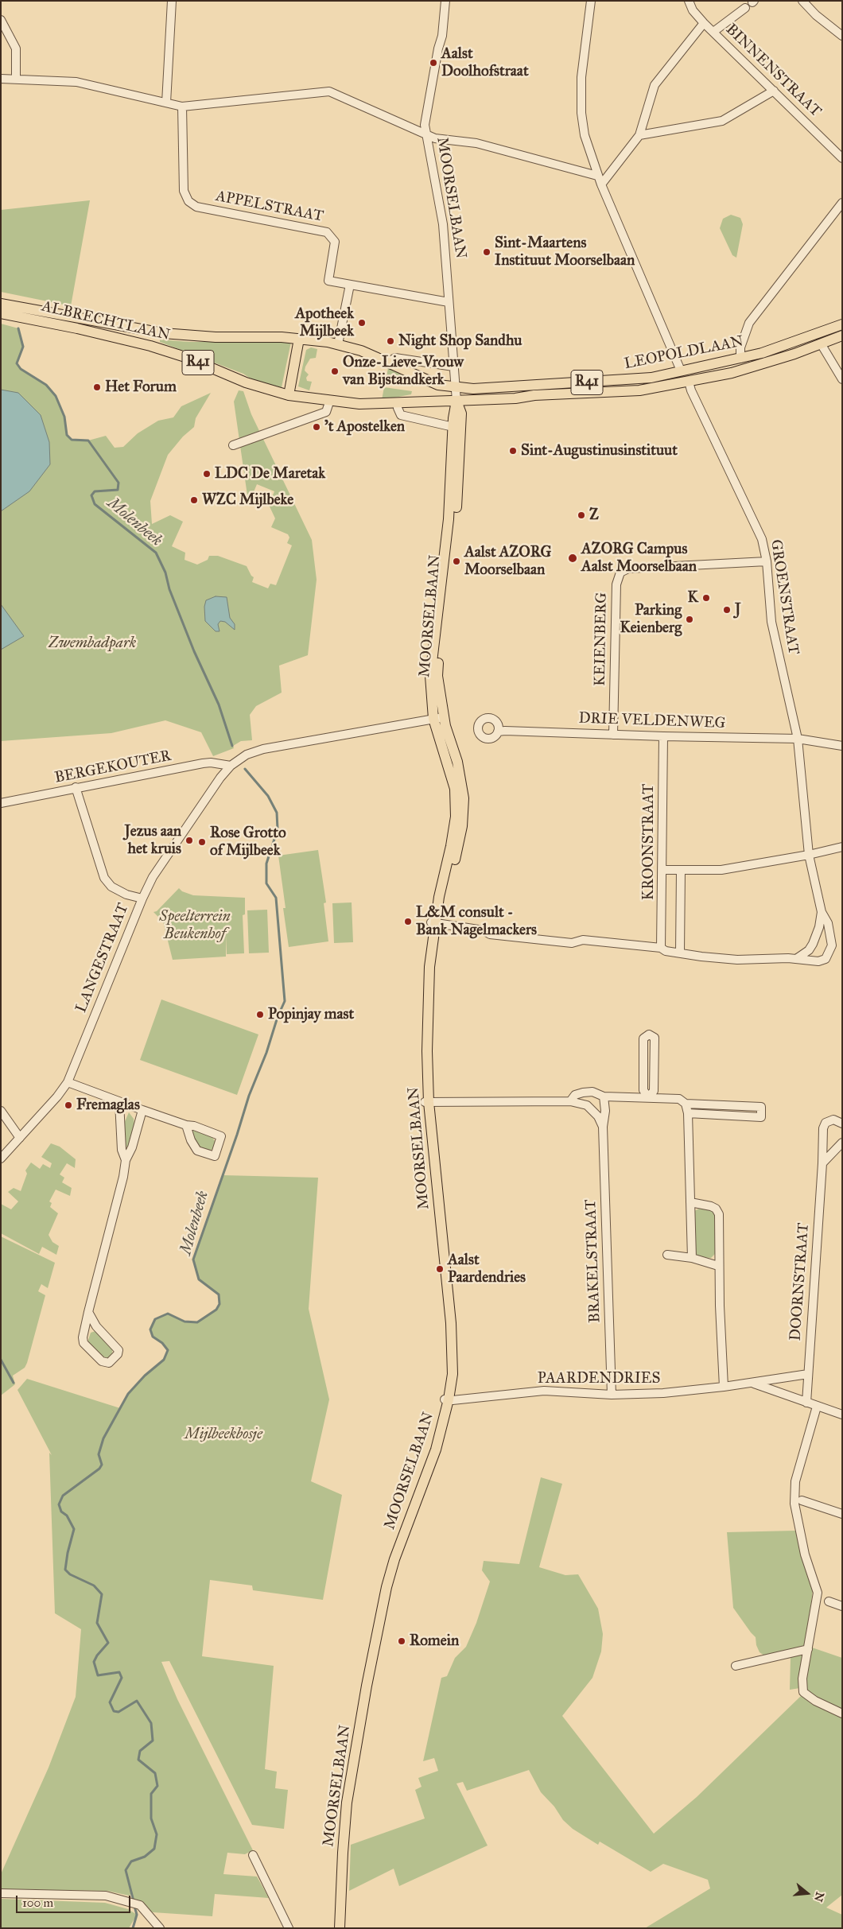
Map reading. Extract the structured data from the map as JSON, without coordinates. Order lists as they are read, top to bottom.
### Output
{
  "streets": {
    "main road": [
      "MOORSELBAAN",
      "ALBRECHTLAAN",
      "LEOPOLDLAAN",
      "R41"
    ],
    "street": [
      "BINNENSTRAAT",
      "APPELSTRAAT",
      "GROENSTRAAT",
      "KEIENBERG",
      "DRIE VELDENWEG",
      "BERGEKOUTER",
      "KROONSTRAAT",
      "LANGESTRAAT",
      "BRAKELSTRAAT",
      "DOORNSTRAAT",
      "PAARDENDRIES"
    ]
  },
  "crossings": [
    ["MOORSELBAAN", "APPELSTRAAT"],
    ["MOORSELBAAN", "LEOPOLDLAAN"],
    ["MOORSELBAAN", "R41"],
    ["MOORSELBAAN", "GROENSTRAAT"],
    ["MOORSELBAAN", "LANGESTRAAT"],
    ["MOORSELBAAN", "BRAKELSTRAAT"],
    ["MOORSELBAAN", "PAARDENDRIES"],
    ["ALBRECHTLAAN", "R41"],
    ["LEOPOLDLAAN", "R41"],
    ["LEOPOLDLAAN", "GROENSTRAAT"],
    ["GROENSTRAAT", "KEIENBERG"],
    ["GROENSTRAAT", "DRIE VELDENWEG"],
    ["GROENSTRAAT", "KROONSTRAAT"],
    ["KEIENBERG", "DRIE VELDENWEG"],
    ["DRIE VELDENWEG", "KROONSTRAAT"],
    ["BERGEKOUTER", "LANGESTRAAT"],
    ["BRAKELSTRAAT", "PAARDENDRIES"],
    ["DOORNSTRAAT", "PAARDENDRIES"]
  ],
  "water": ["Molenbeek"],
  "parks": ["Zwembadpark", "Speelterrein Beukenhof", "Mijlbeekbosje"],
  "places": [
    "Aalst Doolhofstraat",
    "Sint-Maartens Instituut Moorselbaan",
    "Apotheek Mijlbeek",
    "Night Shop Sandhu",
    "Onze-Lieve-Vrouw van Bijstandkerk",
    "Het Forum",
    "’t Apostelken",
    "Sint-Augustinusinstituut",
    "LDC De Maretak",
    "WZC Mijlbeke",
    "Z",
    "AZORG Campus Aalst Moorselbaan",
    "Aalst AZORG Moorselbaan",
    "K",
    "J",
    "Parking Keienberg",
    "Jezus aan het kruis",
    "Rose Grotto of Mijlbeek",
    "L&M consult - Bank Nagelmackers",
    "Popinjay mast",
    "Fremaglas",
    "Aalst Paardendries",
    "Romein"
  ],
  "scale_bar": "100 m",
  "north": "right"
}
